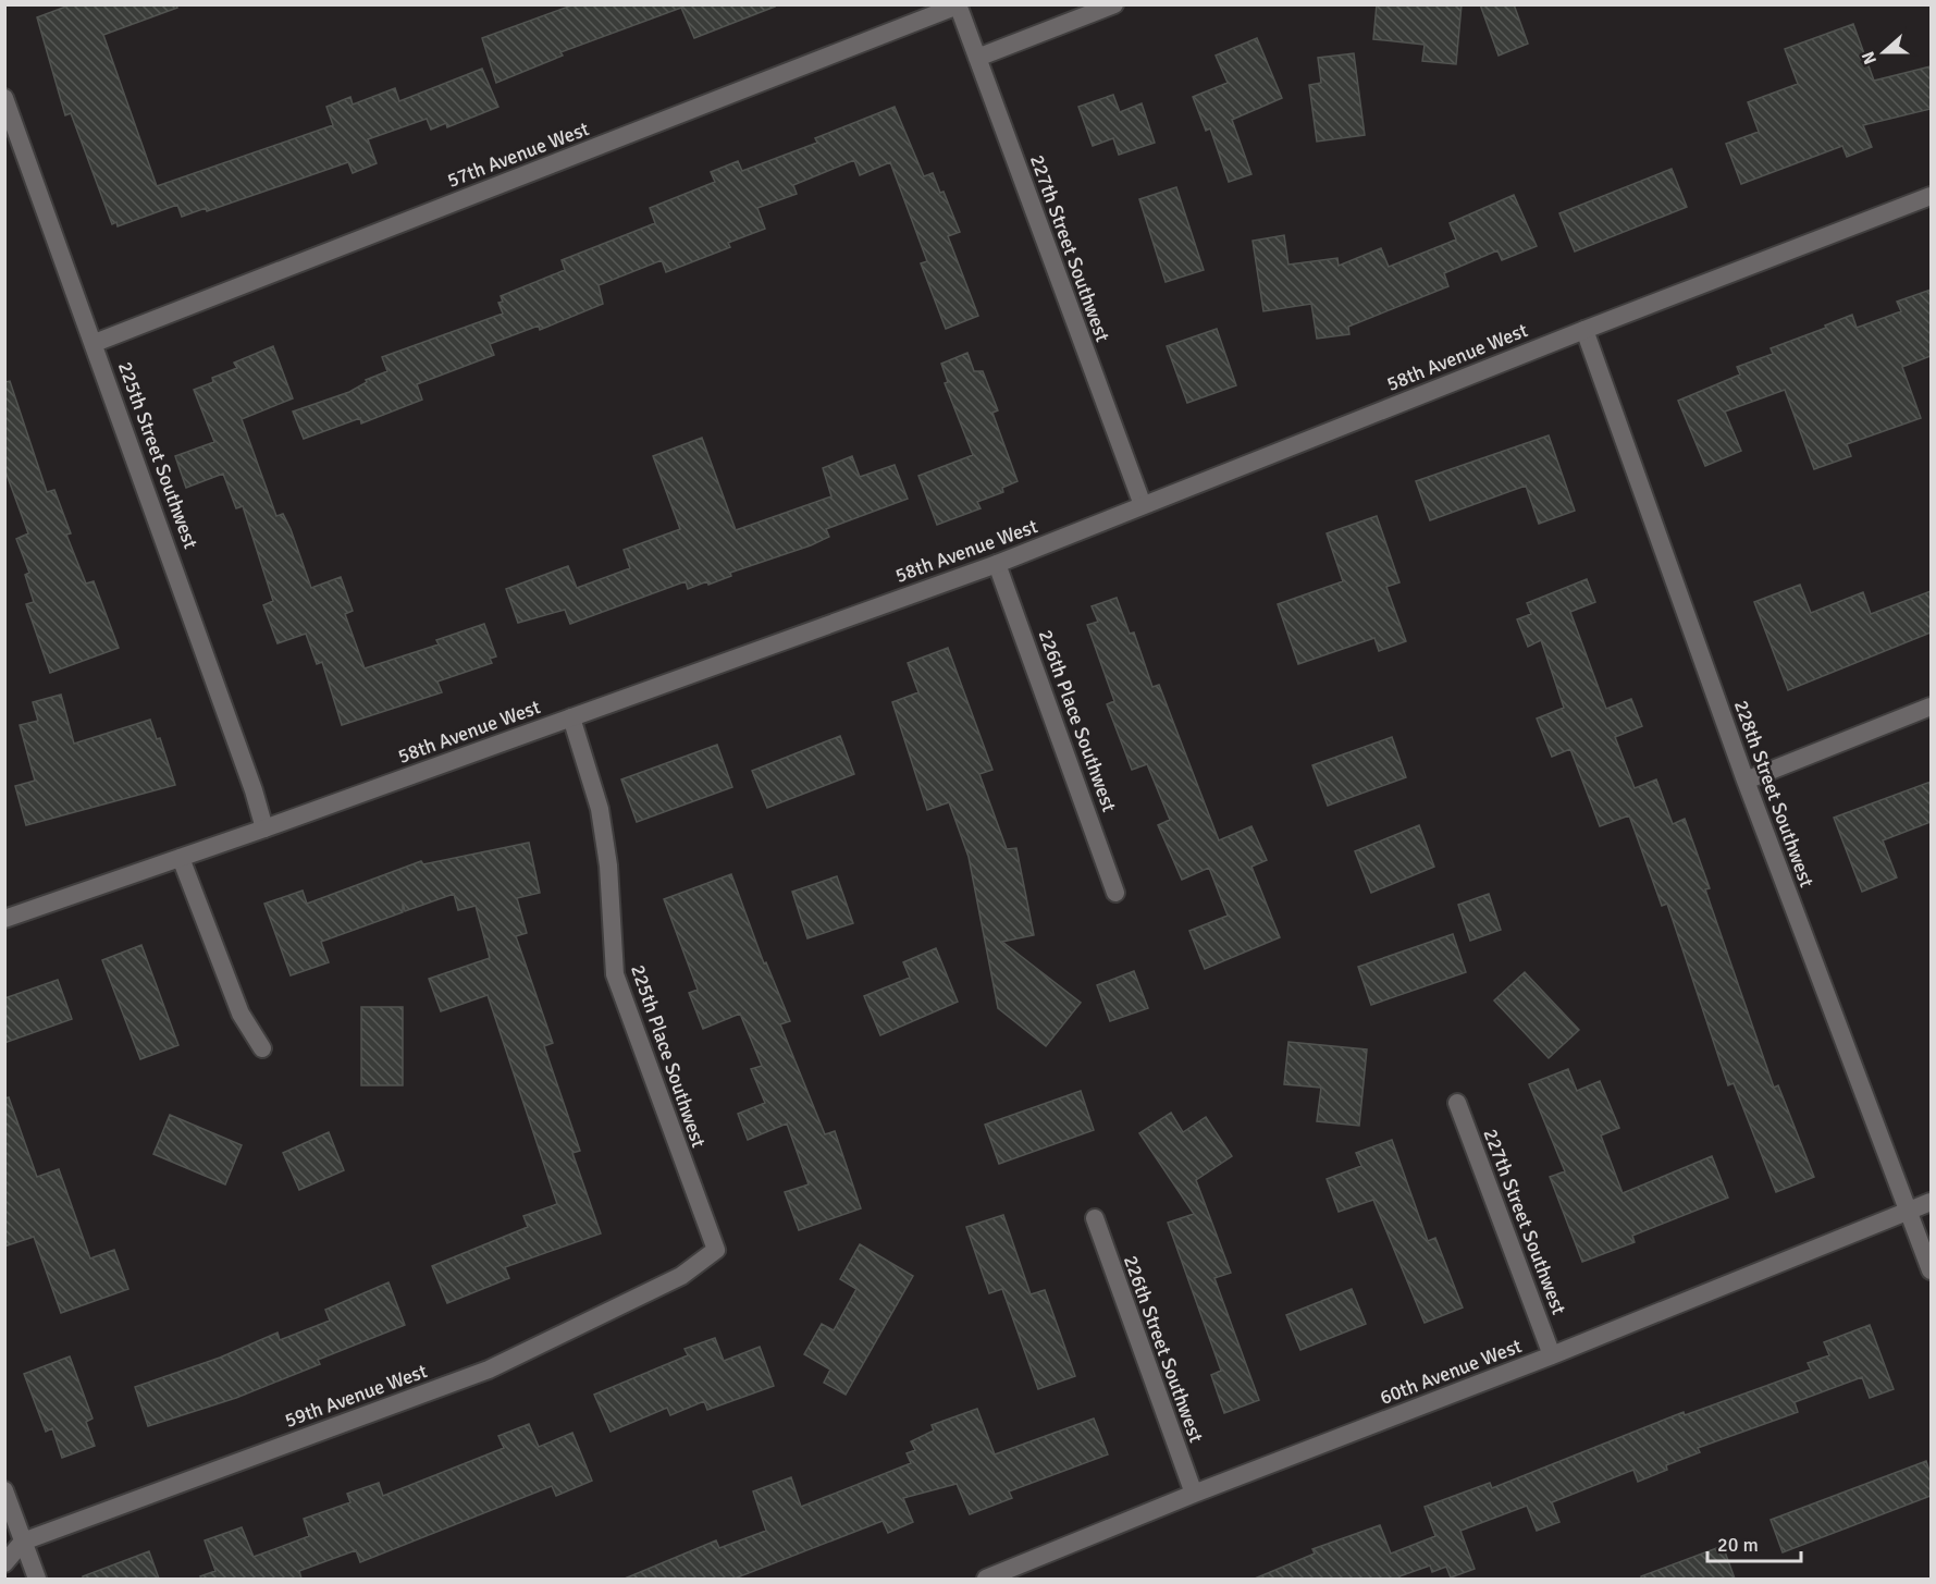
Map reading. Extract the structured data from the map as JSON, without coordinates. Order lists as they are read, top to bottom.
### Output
{
  "streets": {
    "street": [
      "57th Avenue West",
      "227th Street Southwest",
      "58th Avenue West",
      "225th Street Southwest",
      "226th Place Southwest",
      "228th Street Southwest",
      "225th Place Southwest",
      "226th Street Southwest",
      "60th Avenue West",
      "59th Avenue West"
    ]
  },
  "crossings": [
    ["57th Avenue West", "227th Street Southwest"],
    ["57th Avenue West", "225th Street Southwest"],
    ["227th Street Southwest", "58th Avenue West"],
    ["227th Street Southwest", "60th Avenue West"],
    ["58th Avenue West", "225th Street Southwest"],
    ["58th Avenue West", "226th Place Southwest"],
    ["58th Avenue West", "228th Street Southwest"],
    ["58th Avenue West", "225th Place Southwest"],
    ["228th Street Southwest", "60th Avenue West"],
    ["225th Place Southwest", "59th Avenue West"],
    ["226th Street Southwest", "60th Avenue West"]
  ],
  "scale_bar": "20 m",
  "north": "left"
}
